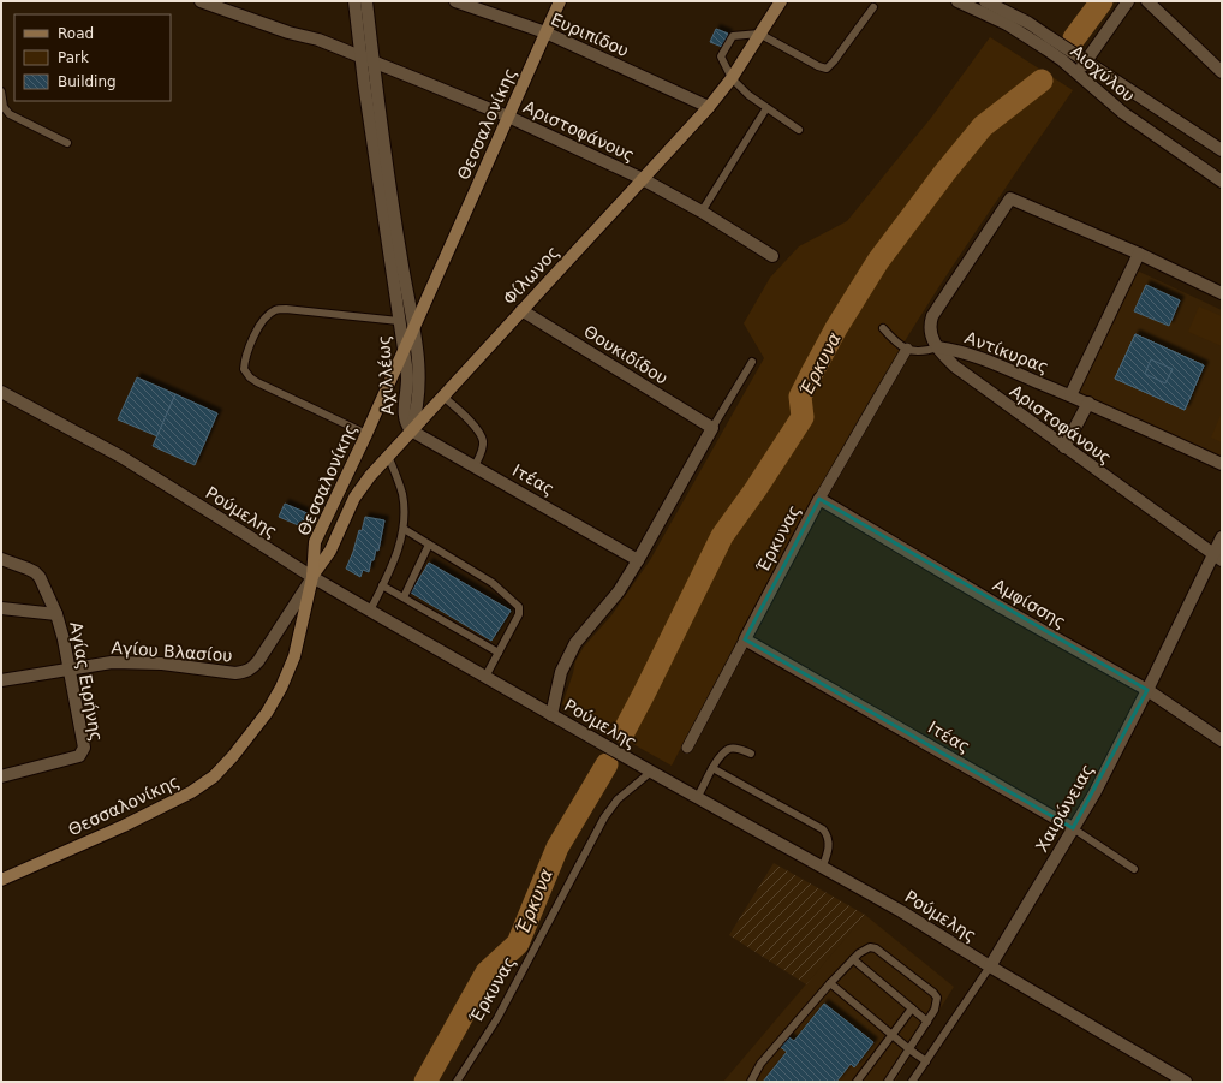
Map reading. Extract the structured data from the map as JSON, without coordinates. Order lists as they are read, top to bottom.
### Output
{
  "streets": {
    "main road": ["Θεσσαλονίκης", "Φίλωνος"],
    "street": [
      "Ευριπίδου",
      "Αισχύλου",
      "Αριστοφάνους",
      "Αντίκυρας",
      "Θουκιδίδου",
      "Αχιλλέως",
      "Ιτέας",
      "Ρούμελης",
      "Έρκυνας",
      "Αμφίσσης",
      "Αγίου Βλασίου",
      "Αγίας Ειρήνης",
      "Χαιρώνειας"
    ]
  },
  "crossings": [
    ["Ευριπίδου", "Θεσσαλονίκης"],
    ["Ευριπίδου", "Φίλωνος"],
    ["Θεσσαλονίκης", "Αριστοφάνους"],
    ["Θεσσαλονίκης", "Φίλωνος"],
    ["Θεσσαλονίκης", "Αχιλλέως"],
    ["Θεσσαλονίκης", "Ρούμελης"],
    ["Θεσσαλονίκης", "Αγίου Βλασίου"],
    ["Αριστοφάνους", "Φίλωνος"],
    ["Αριστοφάνους", "Αντίκυρας"],
    ["Αριστοφάνους", "Αχιλλέως"],
    ["Αριστοφάνους", "Χαιρώνειας"],
    ["Φίλωνος", "Θουκιδίδου"],
    ["Φίλωνος", "Αχιλλέως"],
    ["Φίλωνος", "Ιτέας"],
    ["Φίλωνος", "Ρούμελης"],
    ["Φίλωνος", "Αγίου Βλασίου"],
    ["Αχιλλέως", "Ιτέας"],
    ["Ιτέας", "Έρκυνας"],
    ["Ιτέας", "Χαιρώνειας"],
    ["Ρούμελης", "Έρκυνας"],
    ["Ρούμελης", "Αγίου Βλασίου"],
    ["Ρούμελης", "Χαιρώνειας"],
    ["Έρκυνας", "Αμφίσσης"],
    ["Αμφίσσης", "Χαιρώνειας"],
    ["Αγίου Βλασίου", "Αγίας Ειρήνης"]
  ],
  "water": ["Έρκυνα"],
  "legend": ["Road", "Park", "Building"]
}
